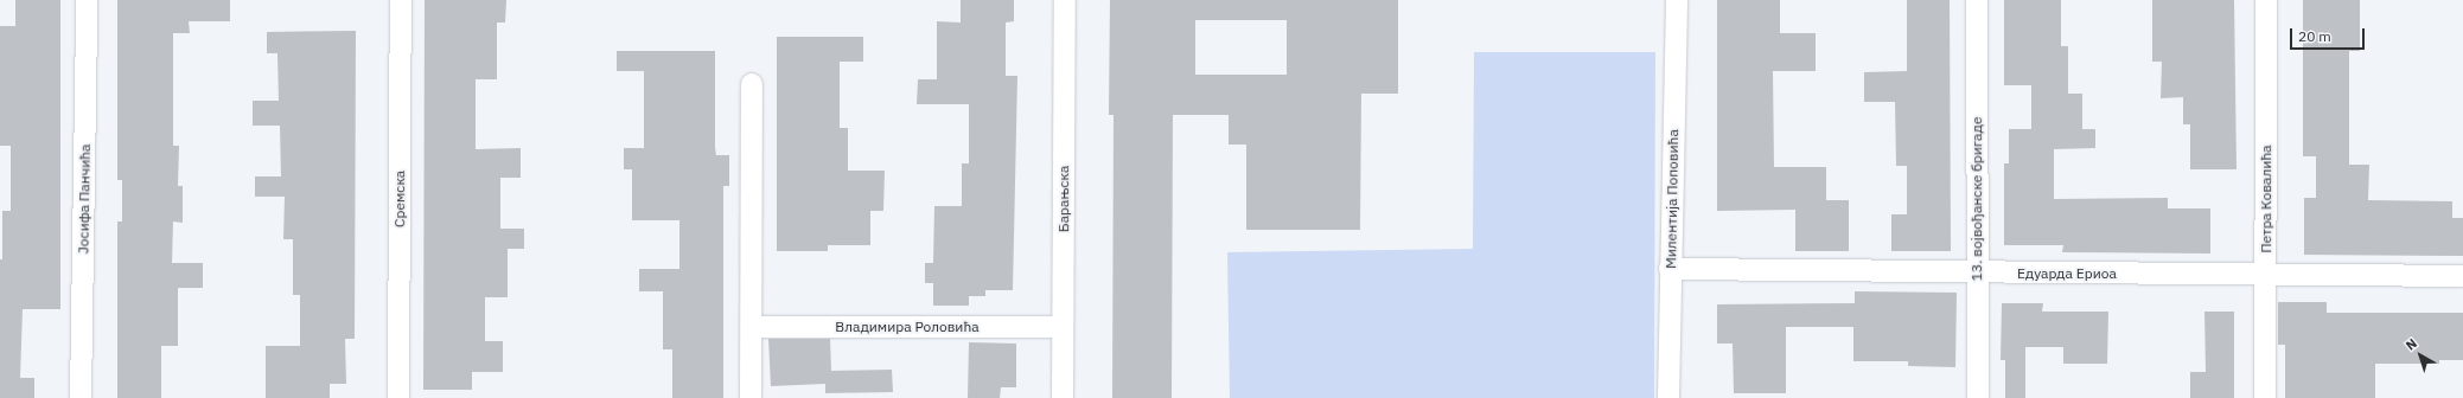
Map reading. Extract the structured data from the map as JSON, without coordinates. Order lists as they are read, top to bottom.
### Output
{
  "streets": {
    "street": [
      "Јосифа Панчића",
      "Сремска",
      "Барањска",
      "Милентија Поповића",
      "13. војвођанске бригаде",
      "Петра Ковалића",
      "Едуарда Ериоа",
      "Владимира Роловића"
    ]
  },
  "crossings": [
    ["Барањска", "Владимира Роловића"],
    ["Милентија Поповића", "Едуарда Ериоа"],
    ["13. војвођанске бригаде", "Едуарда Ериоа"],
    ["Петра Ковалића", "Едуарда Ериоа"]
  ],
  "scale_bar": "20 m",
  "north": "top left"
}
